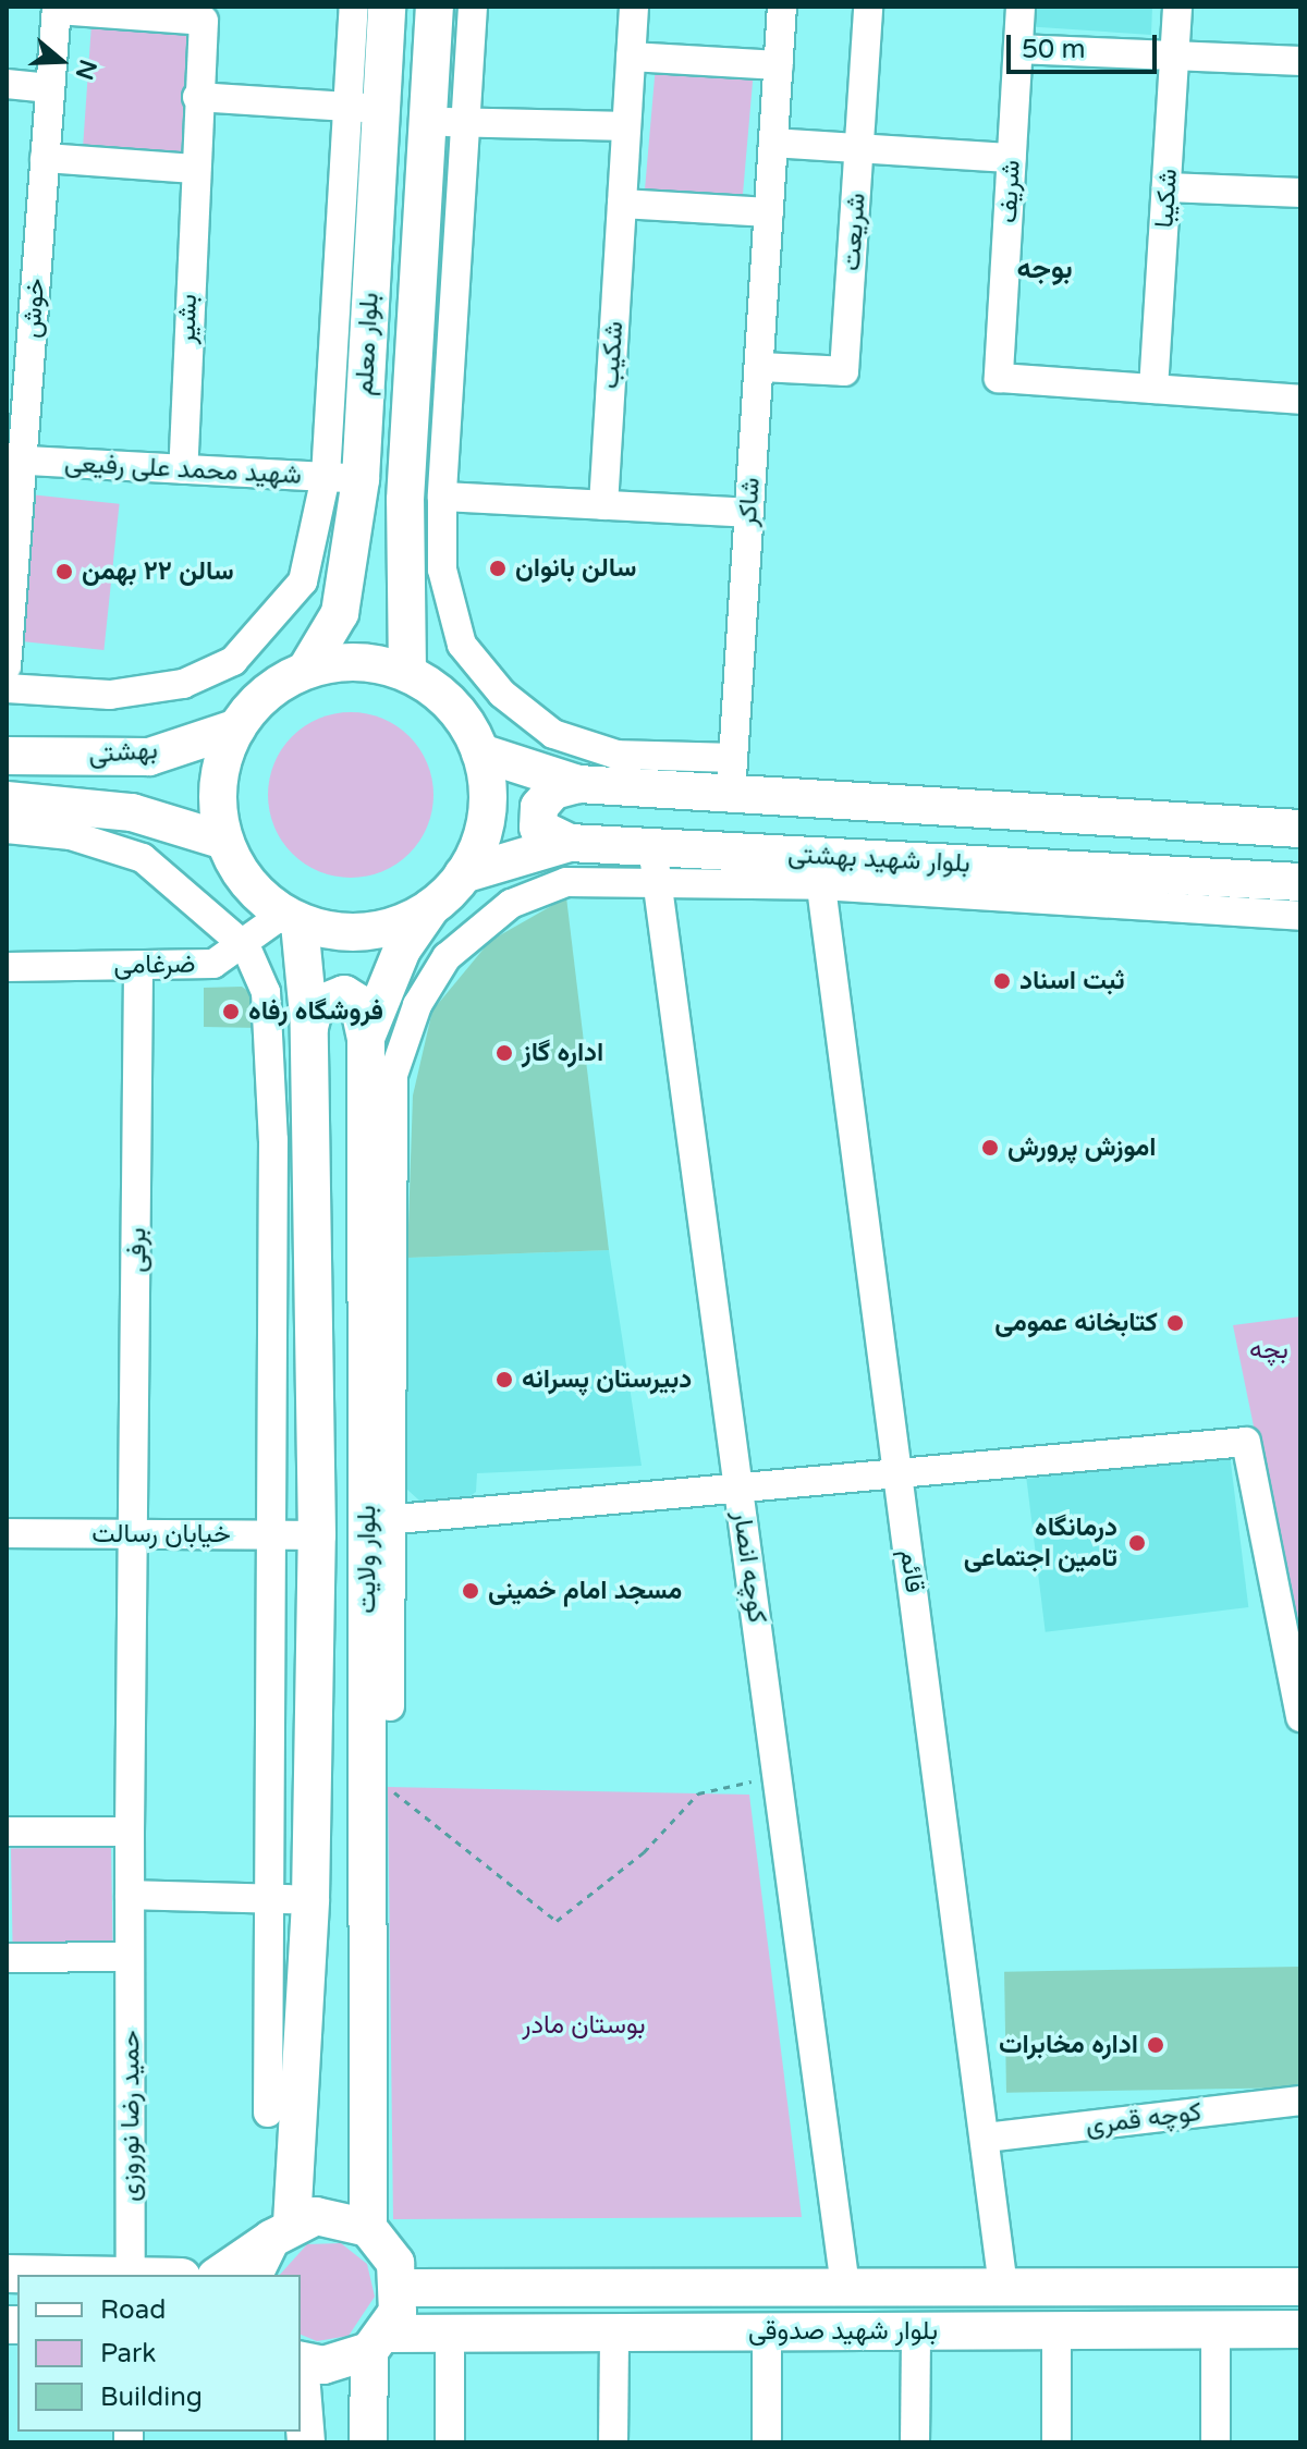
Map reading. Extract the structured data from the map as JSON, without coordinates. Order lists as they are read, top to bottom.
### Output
{
  "streets": {
    "main road": [
      "بلوار معلم",
      "بهشتی",
      "بلوار شهید بهشتی",
      "بلوار ولایت",
      "بلوار شهید صدوقی"
    ],
    "street": [
      "شریف",
      "شکیبا",
      "شریعت",
      "خوش",
      "بشیر",
      "شکیب",
      "شهید محمد علی رفیعی",
      "شاکر",
      "ضرغامی",
      "برفی",
      "خیابان رسالت",
      "کوچه انصار",
      "قائم",
      "حمید رضا نوروزی",
      "کوچه قمری"
    ]
  },
  "crossings": [
    ["شریف", "شکیبا"],
    ["شریعت", "شاکر"],
    ["خوش", "شهید محمد علی رفیعی"],
    ["بشیر", "شهید محمد علی رفیعی"],
    ["بلوار معلم", "شهید محمد علی رفیعی"],
    ["بلوار معلم", "بهشتی"],
    ["بلوار معلم", "بلوار شهید بهشتی"],
    ["بلوار معلم", "ضرغامی"],
    ["بلوار معلم", "بلوار ولایت"],
    ["بهشتی", "بلوار شهید بهشتی"],
    ["بهشتی", "ضرغامی"],
    ["بهشتی", "بلوار ولایت"],
    ["بلوار شهید بهشتی", "ضرغامی"],
    ["بلوار شهید بهشتی", "بلوار ولایت"],
    ["بلوار شهید بهشتی", "کوچه انصار"],
    ["بلوار شهید بهشتی", "قائم"],
    ["ضرغامی", "برفی"],
    ["ضرغامی", "بلوار ولایت"],
    ["برفی", "خیابان رسالت"],
    ["خیابان رسالت", "بلوار ولایت"],
    ["کوچه انصار", "بلوار شهید صدوقی"],
    ["قائم", "کوچه قمری"],
    ["قائم", "بلوار شهید صدوقی"]
  ],
  "districts": ["بوجه"],
  "parks": ["بچه", "بوستان مادر"],
  "places": [
    "سالن بانوان",
    "سالن ۲۲ بهمن",
    "ثبت اسناد",
    "فروشگاه رفاه",
    "اداره گاز",
    "اموزش پرورش",
    "کتابخانه عمومی",
    "دبیرستان پسرانه",
    "درمانگاه تامین اجتماعی",
    "مسجد امام خمینی",
    "اداره مخابرات"
  ],
  "legend": ["Road", "Park", "Building"],
  "scale_bar": "50 m",
  "north": "right"
}
